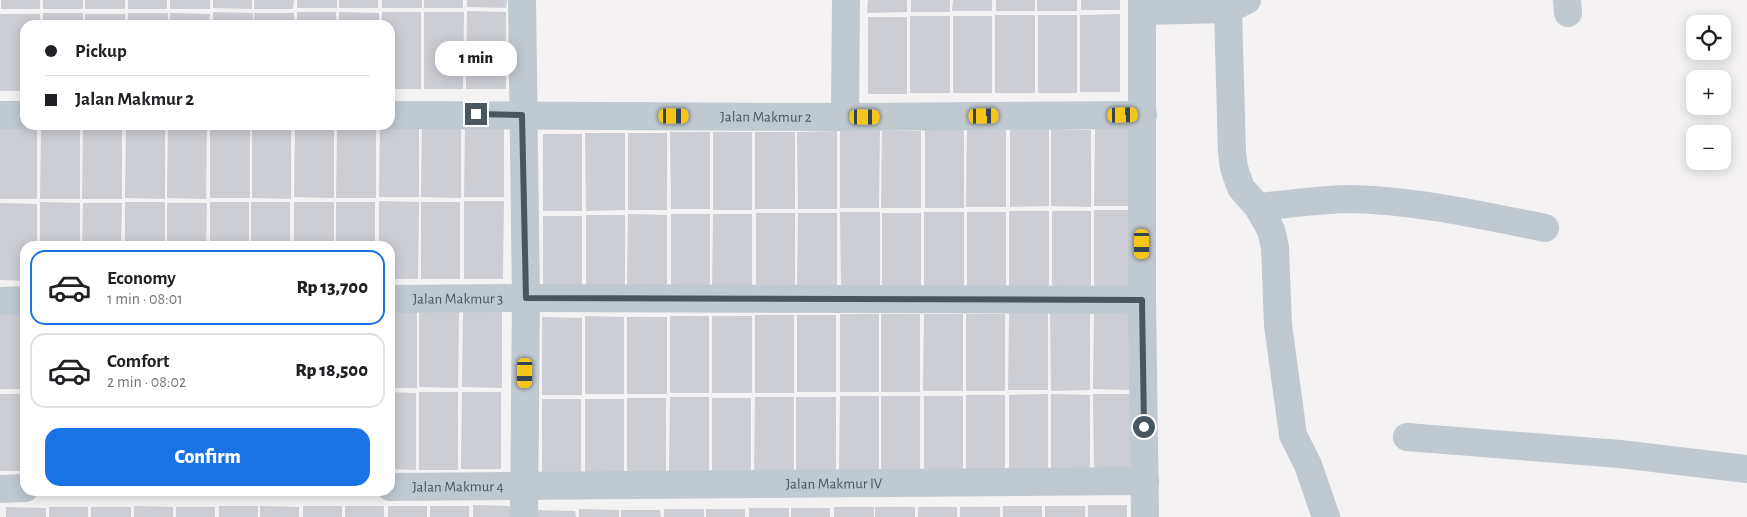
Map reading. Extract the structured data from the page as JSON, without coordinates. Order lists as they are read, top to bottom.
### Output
{
  "streets": {
    "street": [
      "Jalan Makmur 2",
      "Jalan Makmur 3",
      "Jalan Makmur IV",
      "Jalan Makmur 4"
    ]
  },
  "crossings": [
    ["Jalan Makmur IV", "Jalan Makmur 4"]
  ],
  "page": {
    "map_buttons": ["+", "−"],
    "banner": ["Pickup", "Jalan Makmur 2"],
    "bubble": "1 min",
    "list": [
      {
        "name": "Economy",
        "note": "1 min · 08:01",
        "value": "Rp 13,700"
      },
      {
        "name": "Comfort",
        "note": "2 min · 08:02",
        "value": "Rp 18,500"
      }
    ],
    "buttons": "Confirm"
  }
}
